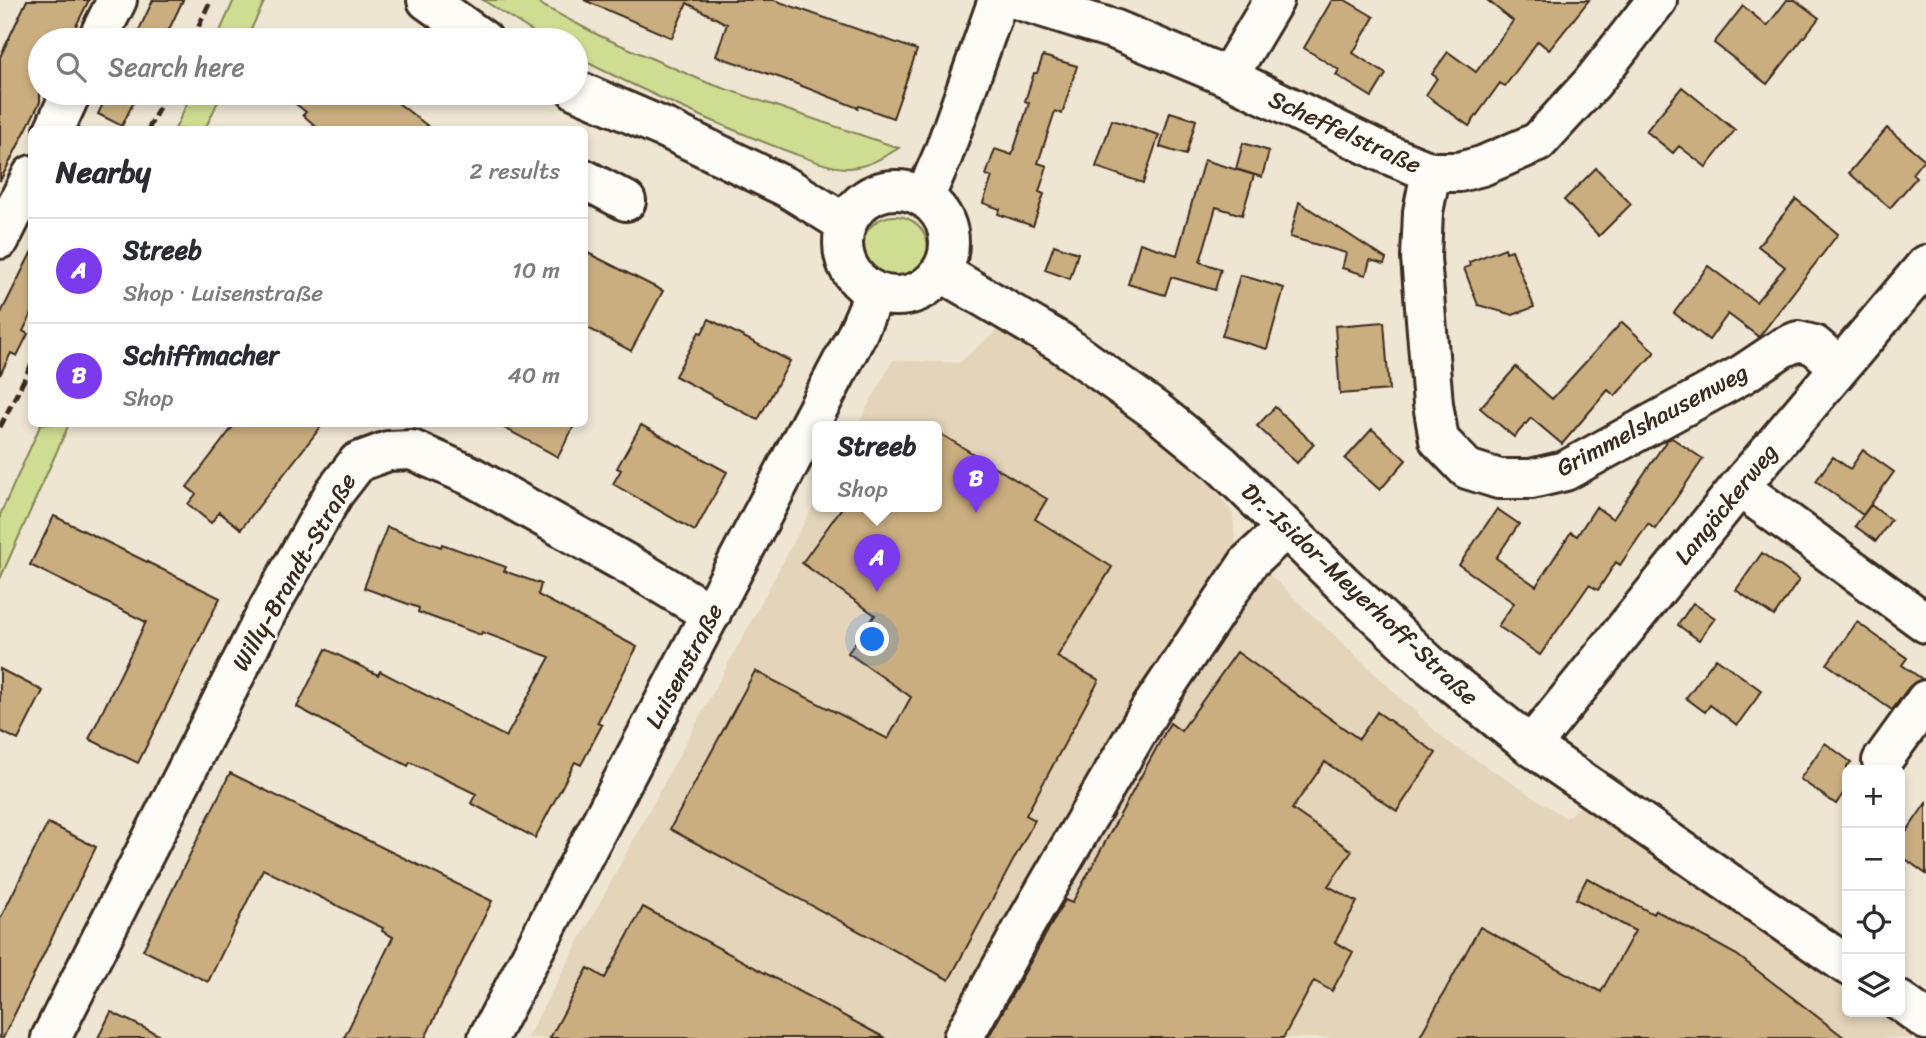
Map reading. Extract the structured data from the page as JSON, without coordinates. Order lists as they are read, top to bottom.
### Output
{
  "streets": {
    "street": [
      "Scheffelstraße",
      "Grimmelshausenweg",
      "Langäckerweg",
      "Willy-Brandt-Straße",
      "Dr.-Isidor-Meyerhoff-Straße",
      "Luisenstraße"
    ]
  },
  "crossings": [
    ["Scheffelstraße", "Grimmelshausenweg"],
    ["Grimmelshausenweg", "Langäckerweg"],
    ["Langäckerweg", "Dr.-Isidor-Meyerhoff-Straße"],
    ["Willy-Brandt-Straße", "Luisenstraße"],
    ["Dr.-Isidor-Meyerhoff-Straße", "Luisenstraße"]
  ],
  "page": {
    "search": "Search here",
    "heading": ["Nearby", "2 results"],
    "list": [
      {
        "mark": "A",
        "name": "Streeb",
        "note": "Shop · Luisenstraße",
        "value": "10 m"
      },
      {
        "mark": "B",
        "name": "Schiffmacher",
        "note": "Shop",
        "value": "40 m"
      }
    ],
    "popup": ["Streeb", "Shop"],
    "pins": ["B", "A"],
    "map_buttons": ["+", "−"]
  }
}
